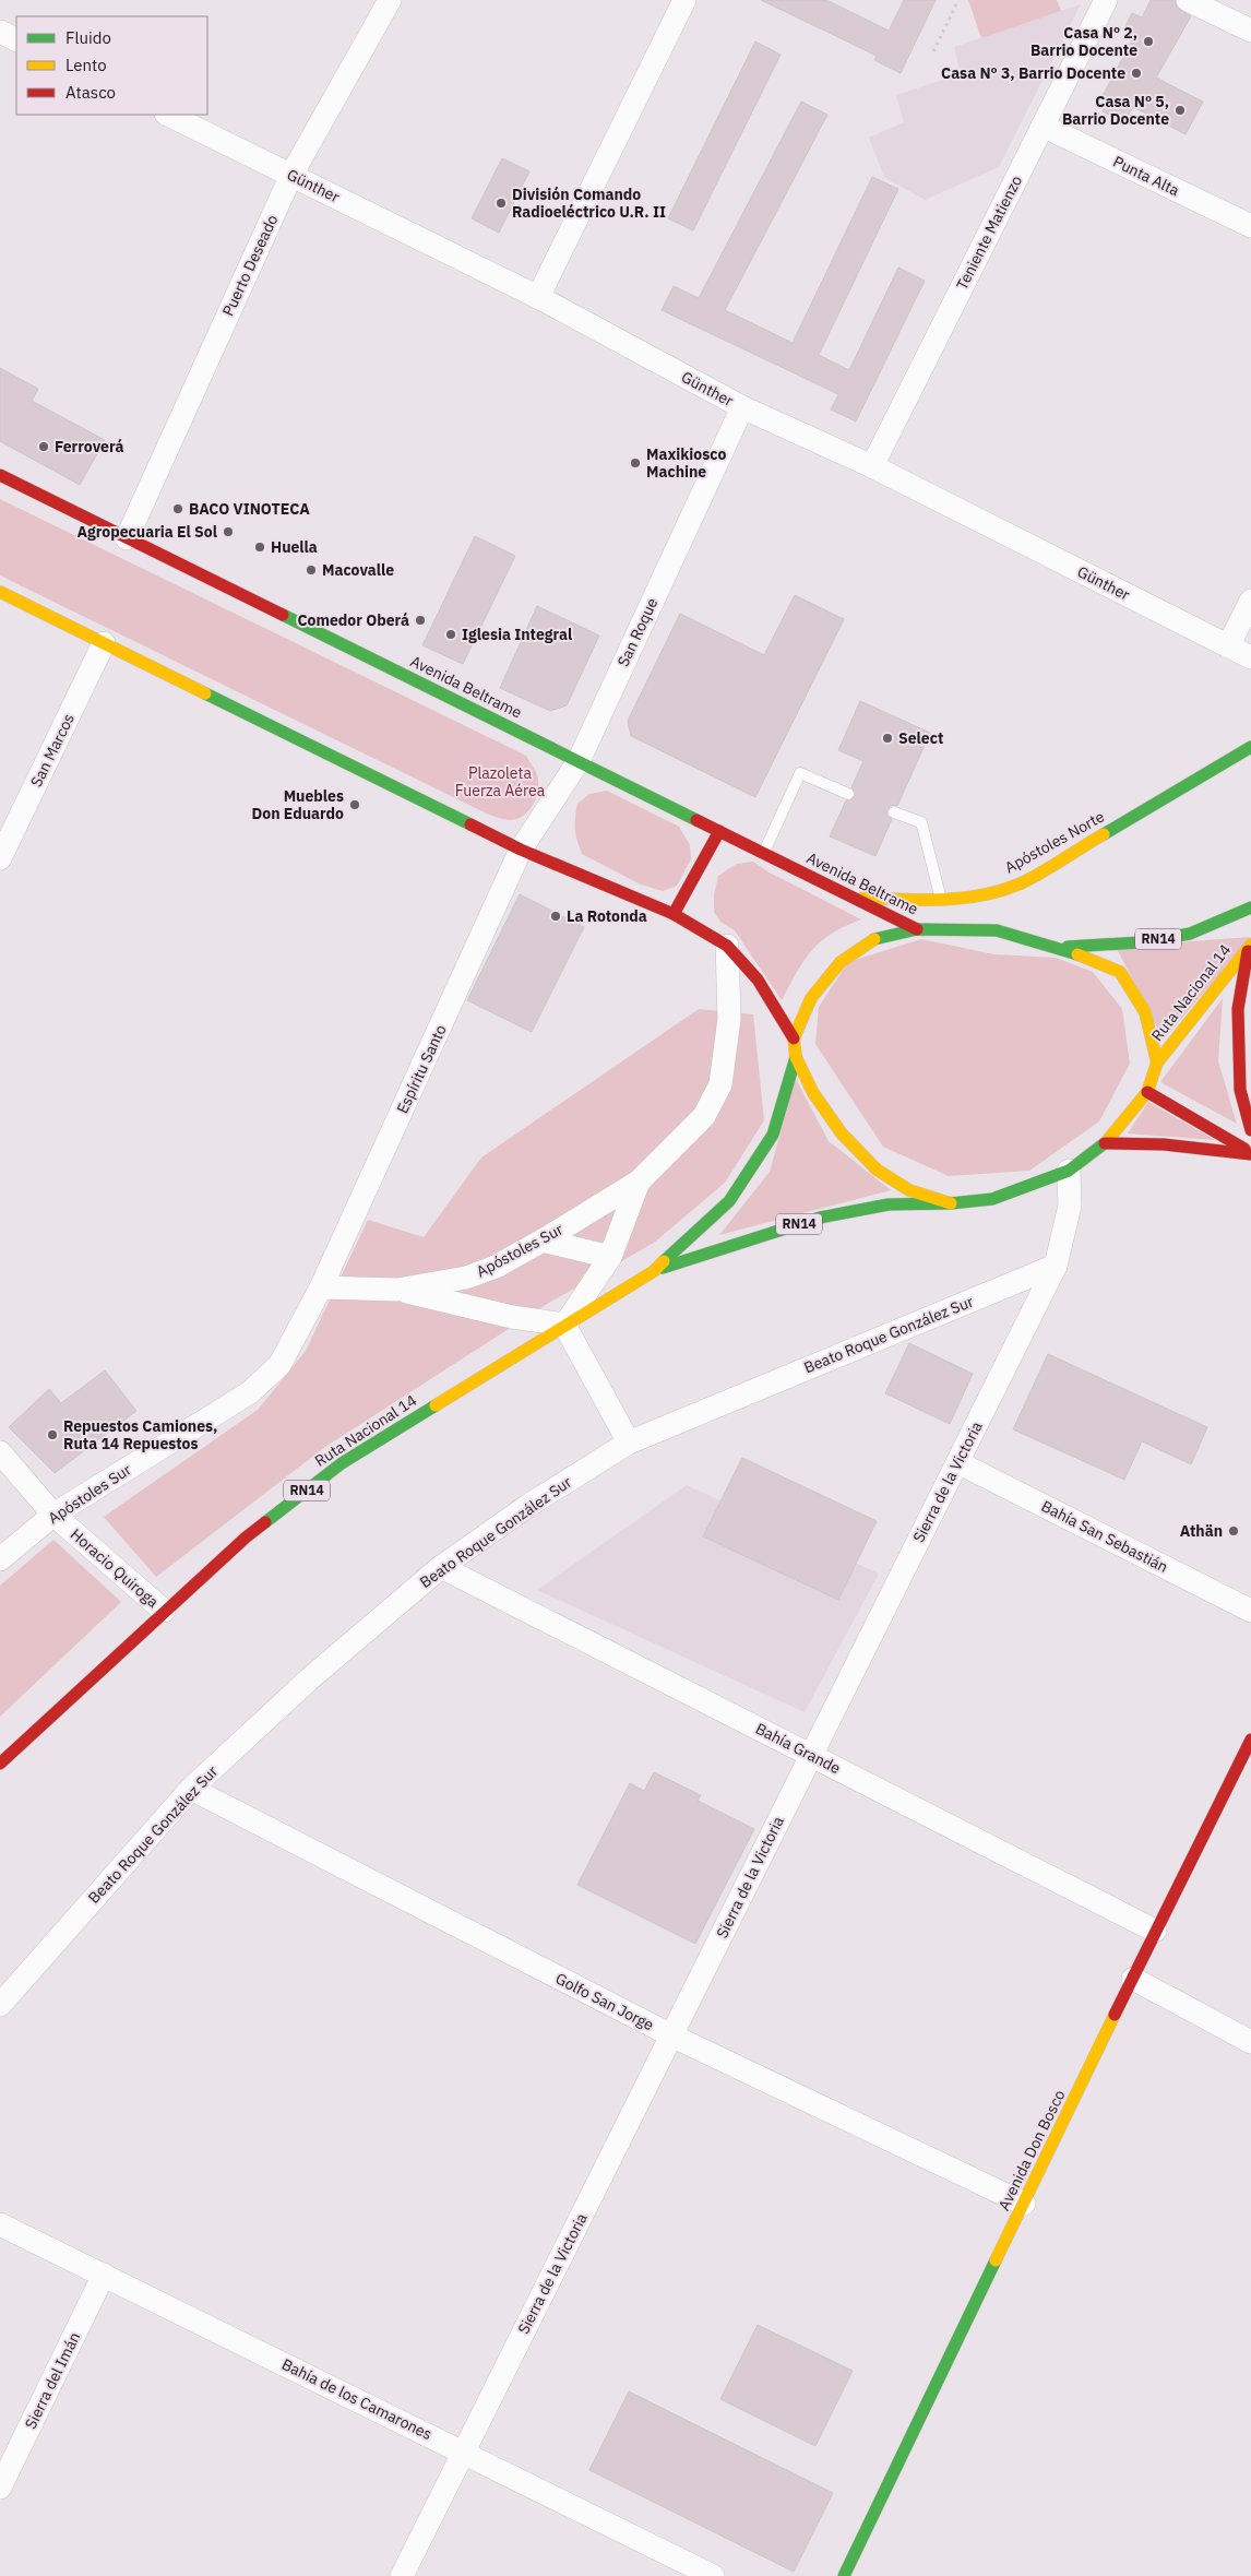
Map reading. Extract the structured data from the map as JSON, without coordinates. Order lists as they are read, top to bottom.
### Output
{
  "streets": {
    "main road": [
      "Avenida Beltrame",
      "Apóstoles Norte",
      "RN14",
      "Ruta Nacional 14",
      "Avenida Don Bosco"
    ],
    "street": [
      "Punta Alta",
      "Günther",
      "Teniente Matienzo",
      "Puerto Deseado",
      "San Roque",
      "San Marcos",
      "Espíritu Santo",
      "Apóstoles Sur",
      "Beato Roque González Sur",
      "Sierra de la Victoria",
      "Bahía San Sebastián",
      "Horacio Quiroga",
      "Bahía Grande",
      "Golfo San Jorge",
      "Sierra del Imán",
      "Bahía de los Camarones"
    ]
  },
  "crossings": [
    ["Punta Alta", "Teniente Matienzo"],
    ["Günther", "Teniente Matienzo"],
    ["Günther", "Puerto Deseado"],
    ["Günther", "San Roque"],
    ["Puerto Deseado", "Avenida Beltrame"],
    ["San Roque", "Avenida Beltrame"],
    ["San Roque", "Espíritu Santo"],
    ["Avenida Beltrame", "Apóstoles Norte"],
    ["Avenida Beltrame", "Ruta Nacional 14"],
    ["Ruta Nacional 14", "Sierra de la Victoria"],
    ["Ruta Nacional 14", "Horacio Quiroga"],
    ["Espíritu Santo", "Apóstoles Sur"],
    ["Apóstoles Sur", "Horacio Quiroga"],
    ["Beato Roque González Sur", "Sierra de la Victoria"],
    ["Beato Roque González Sur", "Bahía Grande"],
    ["Beato Roque González Sur", "Golfo San Jorge"],
    ["Sierra de la Victoria", "Bahía San Sebastián"],
    ["Sierra de la Victoria", "Bahía Grande"],
    ["Sierra de la Victoria", "Golfo San Jorge"],
    ["Sierra de la Victoria", "Bahía de los Camarones"],
    ["Bahía Grande", "Avenida Don Bosco"],
    ["Golfo San Jorge", "Avenida Don Bosco"],
    ["Sierra del Imán", "Bahía de los Camarones"]
  ],
  "parks": ["Plazoleta Fuerza Aérea"],
  "places": [
    "Casa Nº 2, Barrio Docente",
    "Casa Nº 3, Barrio Docente",
    "Casa Nº 5, Barrio Docente",
    "División Comando Radioeléctrico U.R. II",
    "Ferroverá",
    "Maxikiosco Machine",
    "BACO VINOTECA",
    "Agropecuaria El Sol",
    "Huella",
    "Macovalle",
    "Comedor Oberá",
    "Iglesia Integral",
    "Select",
    "Muebles Don Eduardo",
    "La Rotonda",
    "Repuestos Camiones, Ruta 14 Repuestos",
    "Athän"
  ],
  "legend": ["Fluido", "Lento", "Atasco"]
}
